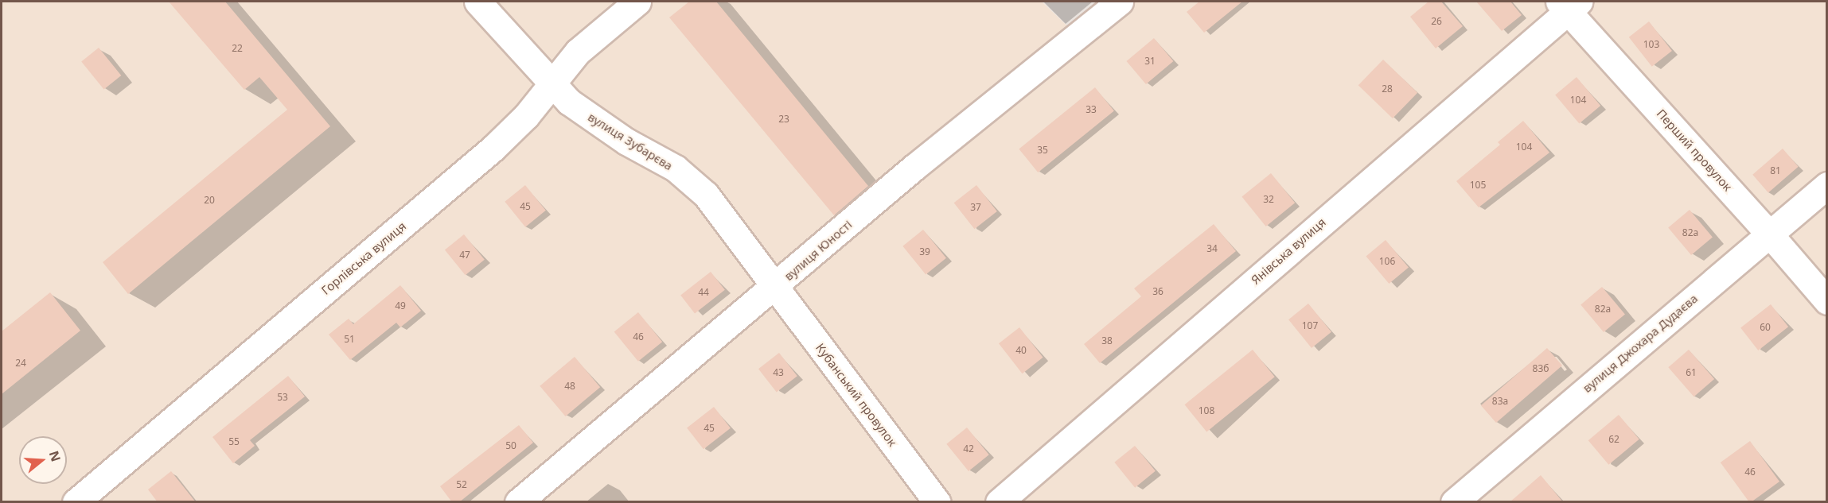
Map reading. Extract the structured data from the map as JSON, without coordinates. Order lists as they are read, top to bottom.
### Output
{
  "streets": {
    "street": [
      "вулиця Зубарєва",
      "Перший провулок",
      "вулиця Юності",
      "Янівська вулиця",
      "Горлівська вулиця",
      "вулиця Джохара Дудаєва",
      "Кубанський провулок"
    ]
  },
  "crossings": [
    ["вулиця Зубарєва", "вулиця Юності"],
    ["вулиця Зубарєва", "Горлівська вулиця"],
    ["вулиця Зубарєва", "Кубанський провулок"],
    ["Перший провулок", "Янівська вулиця"],
    ["Перший провулок", "вулиця Джохара Дудаєва"],
    ["вулиця Юності", "Кубанський провулок"]
  ],
  "house_numbers": [
    "26",
    "103",
    "22",
    "31",
    "28",
    "104",
    "33",
    "23",
    "104",
    "35",
    "81",
    "105",
    "32",
    "20",
    "45",
    "37",
    "82а",
    "34",
    "39",
    "47",
    "106",
    "36",
    "44",
    "49",
    "82а",
    "107",
    "60",
    "46",
    "51",
    "38",
    "40",
    "24",
    "83б",
    "43",
    "61",
    "48",
    "53",
    "83а",
    "108",
    "45",
    "62",
    "55",
    "50",
    "42",
    "46",
    "52"
  ],
  "north": "right"
}
